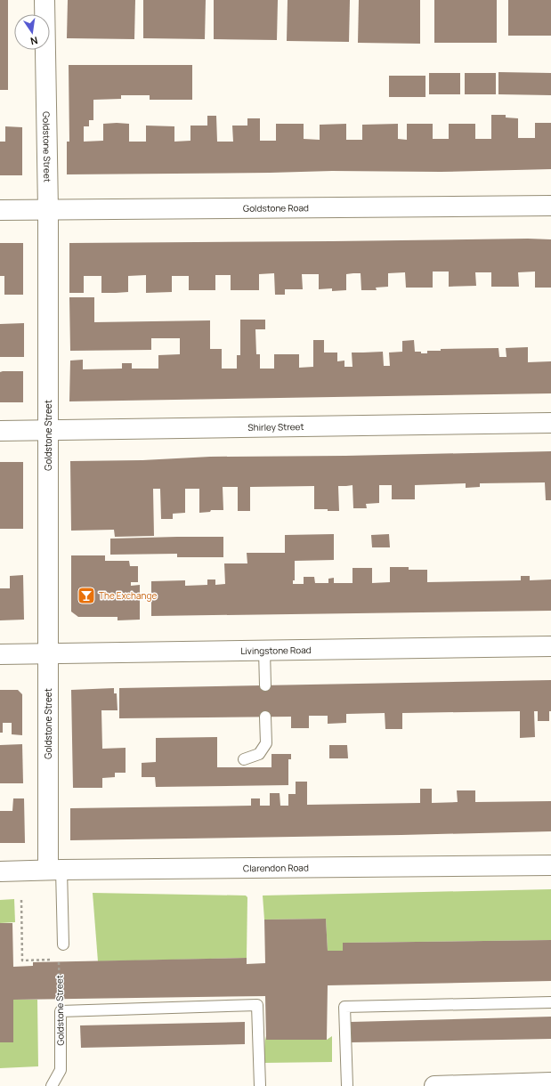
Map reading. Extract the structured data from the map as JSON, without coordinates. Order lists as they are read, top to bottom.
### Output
{
  "streets": {
    "street": [
      "Goldstone Street",
      "Goldstone Road",
      "Shirley Street",
      "Livingstone Road",
      "Clarendon Road"
    ]
  },
  "crossings": [
    ["Goldstone Street", "Goldstone Road"],
    ["Goldstone Street", "Shirley Street"],
    ["Goldstone Street", "Livingstone Road"],
    ["Goldstone Street", "Clarendon Road"]
  ],
  "places": {
    "bar": ["The Exchange"]
  },
  "north": "bottom"
}
